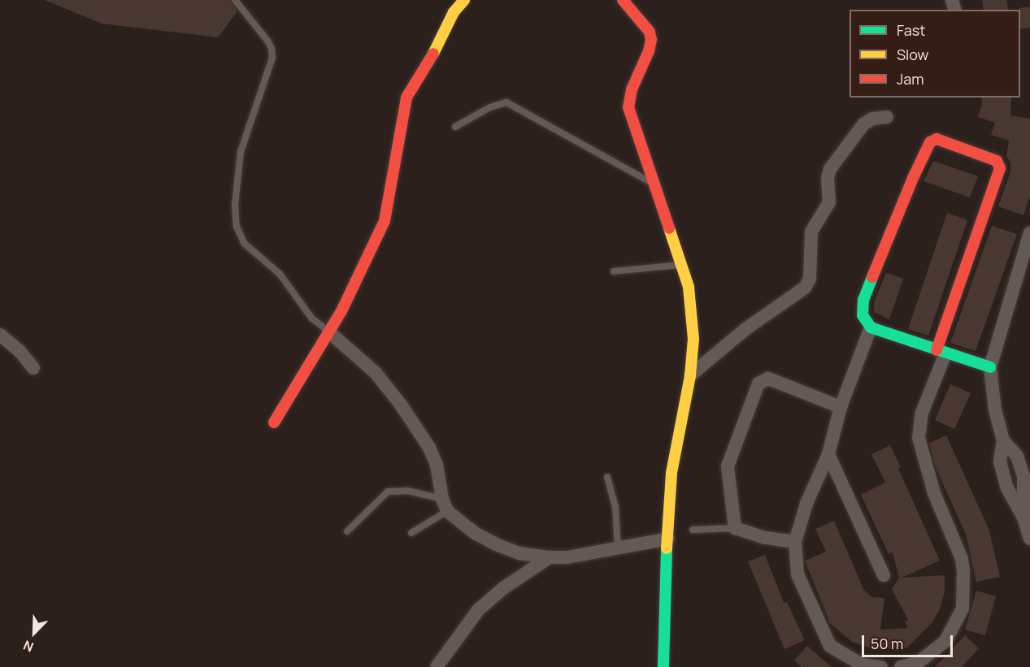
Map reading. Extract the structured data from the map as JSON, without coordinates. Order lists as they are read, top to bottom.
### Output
{
  "legend": ["Fast", "Slow", "Jam"],
  "scale_bar": "50 m",
  "north": "bottom left"
}
